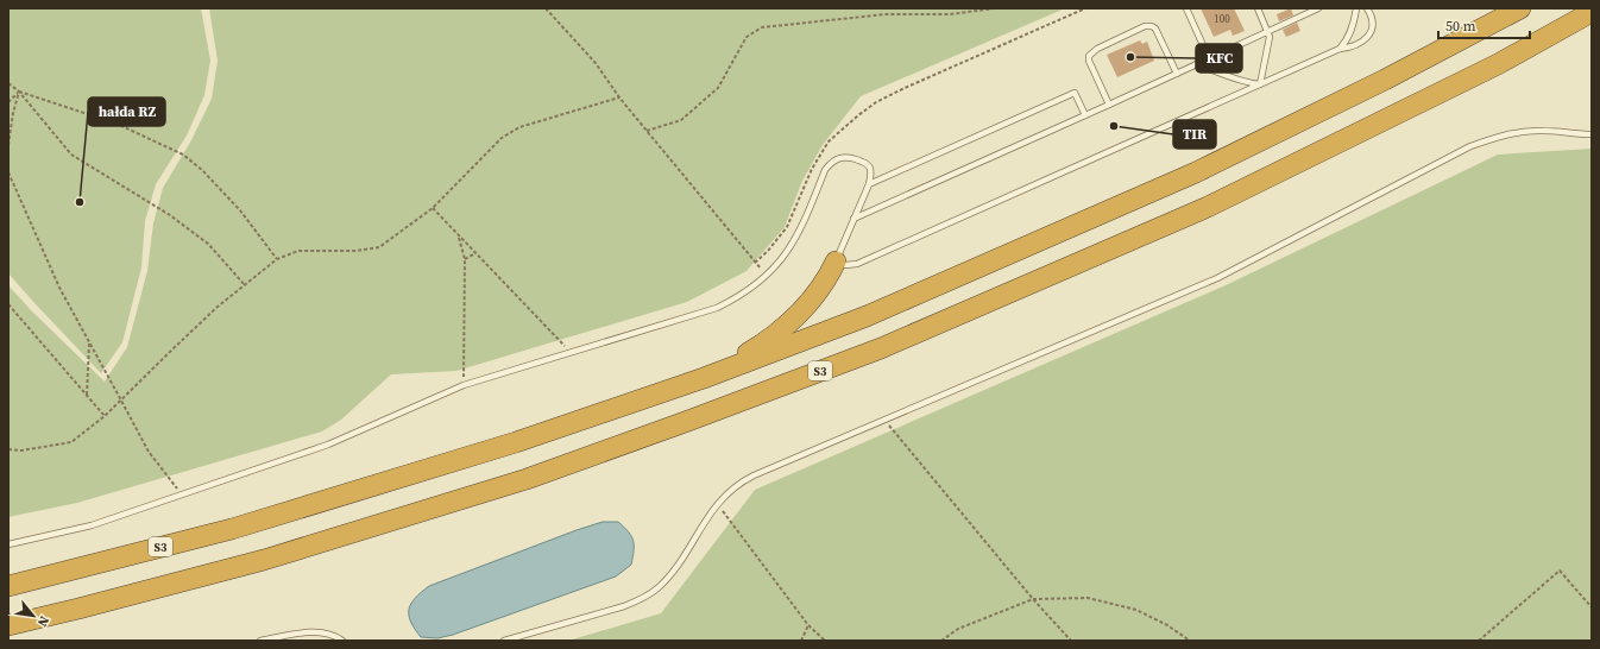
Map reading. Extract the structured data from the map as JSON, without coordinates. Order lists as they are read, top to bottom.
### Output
{
  "streets": {
    "highway": ["S3"]
  },
  "places": ["KFC", "TIR", "hałda RZ"],
  "house_numbers": ["100"],
  "scale_bar": "50 m",
  "north": "bottom right"
}
